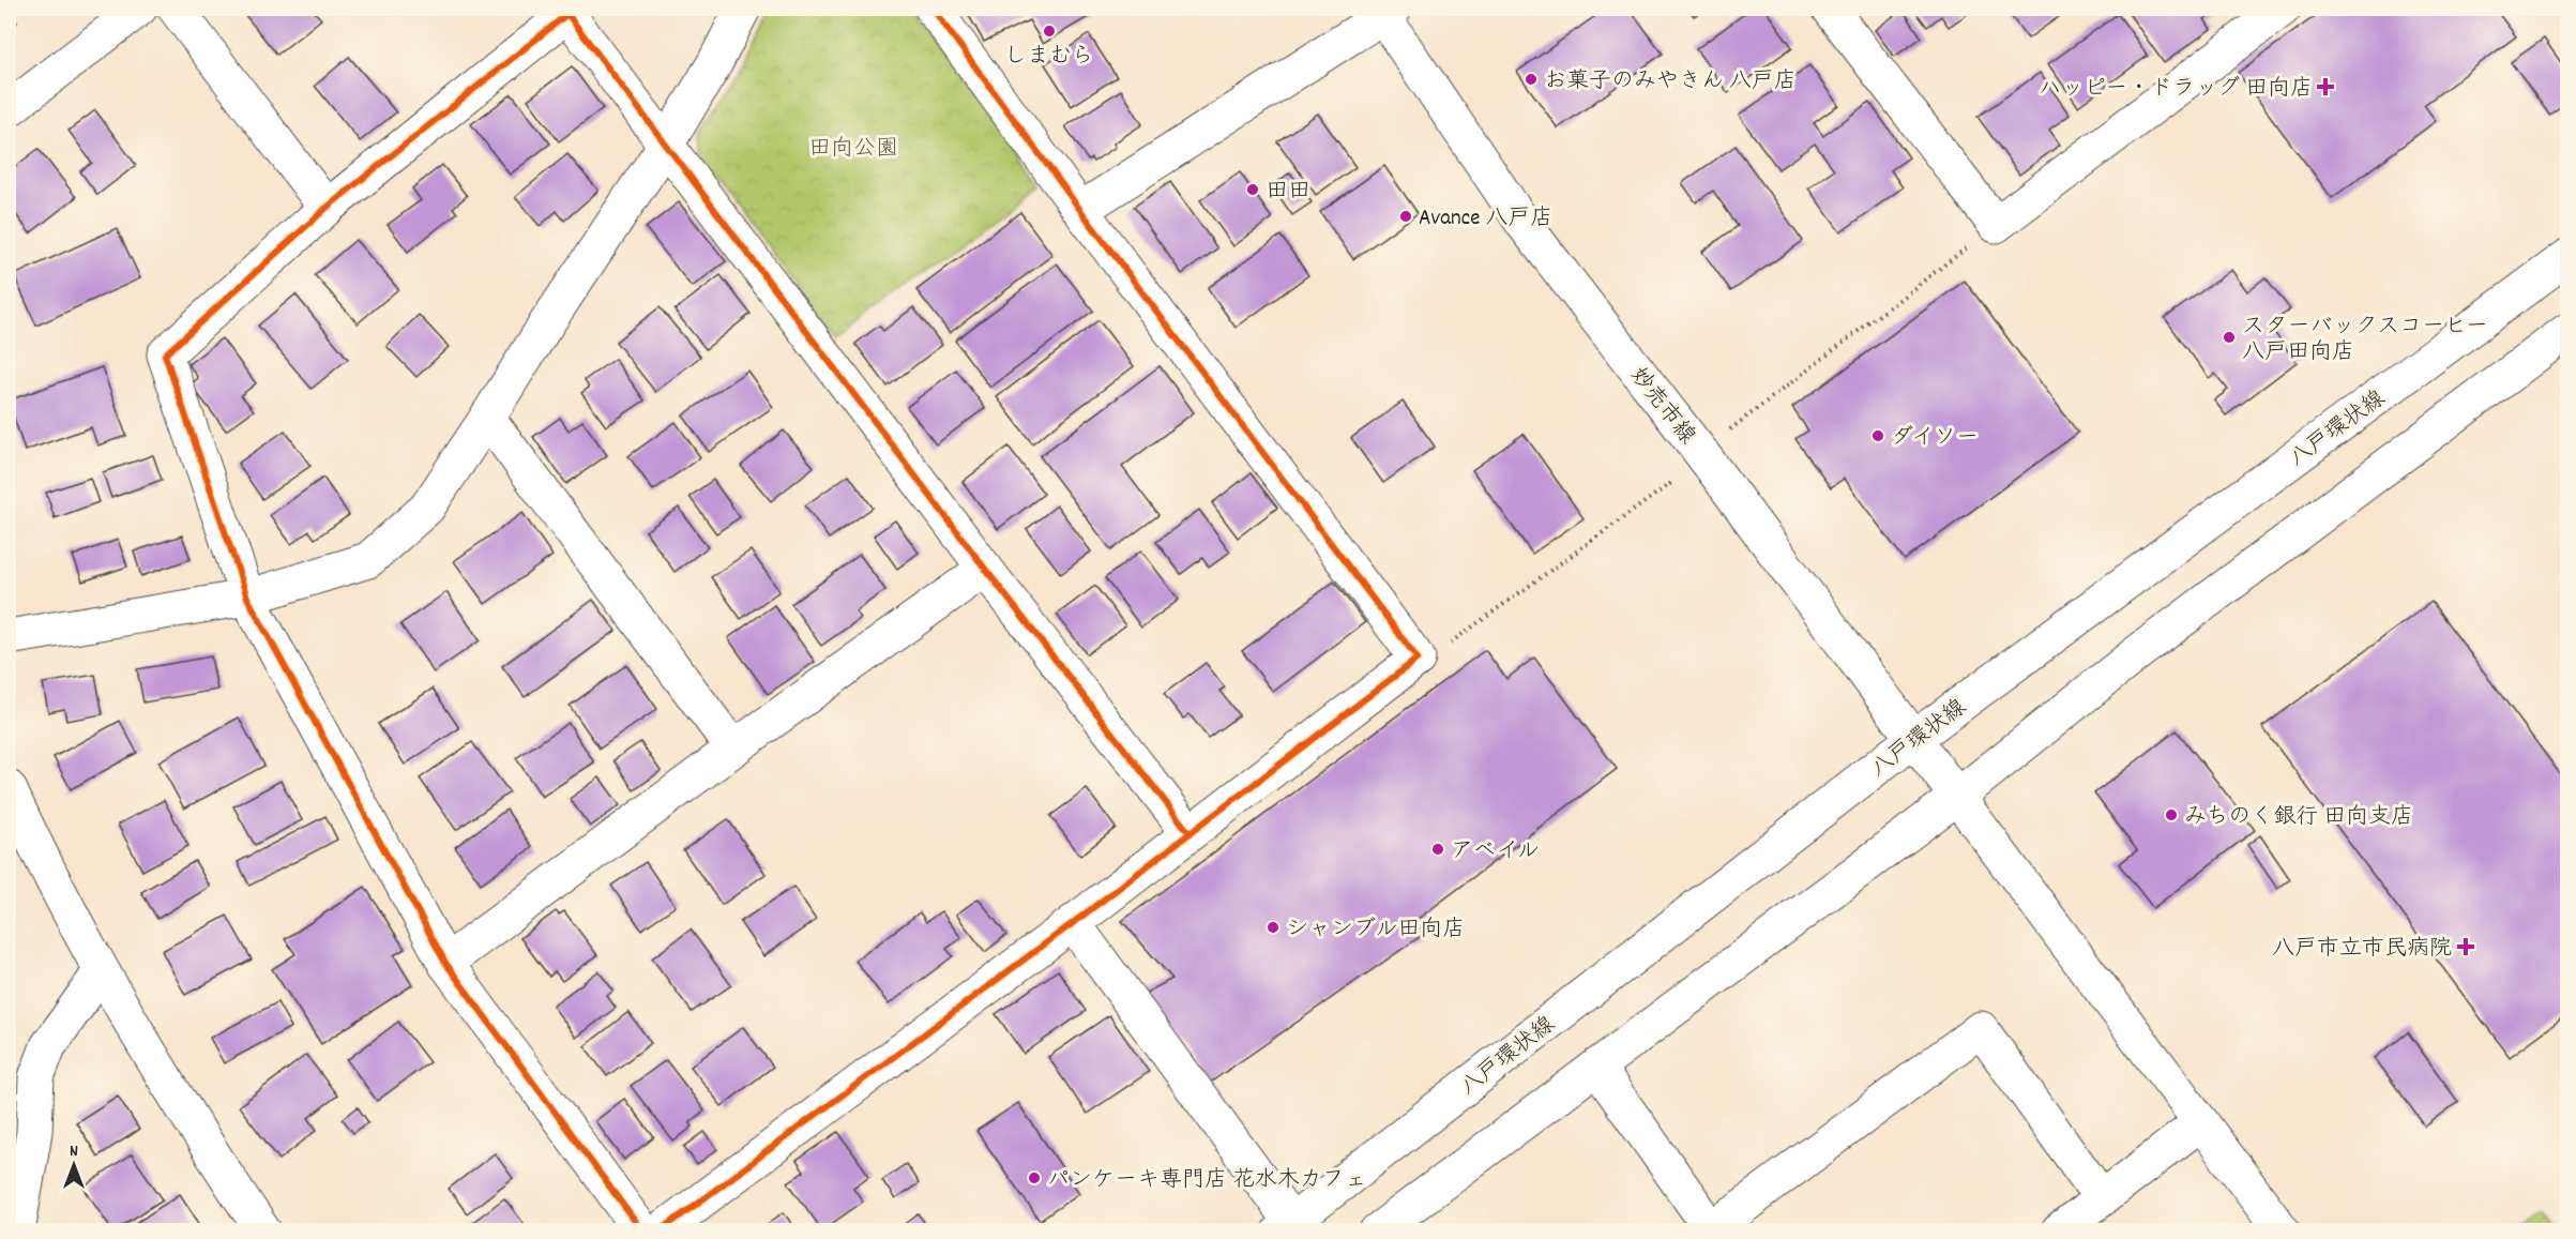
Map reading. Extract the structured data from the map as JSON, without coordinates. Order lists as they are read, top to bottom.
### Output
{
  "streets": {
    "street": ["妙売市線", "八戸環状線"]
  },
  "crossings": [
    ["妙売市線", "八戸環状線"]
  ],
  "parks": ["田向公園"],
  "places": {
    "other": [
      "しまむら",
      "お菓子のみやきん 八戸店",
      "田田",
      "Avance 八戸店",
      "スターバックスコーヒー 八戸田向店",
      "ダイソー",
      "みちのく銀行 田向支店",
      "アベイル",
      "シャンブル田向店",
      "パンケーキ専門店 花水木カフェ"
    ],
    "health": ["ハッピー・ドラッグ 田向店", "八戸市立市民病院"]
  },
  "north": "top"
}
